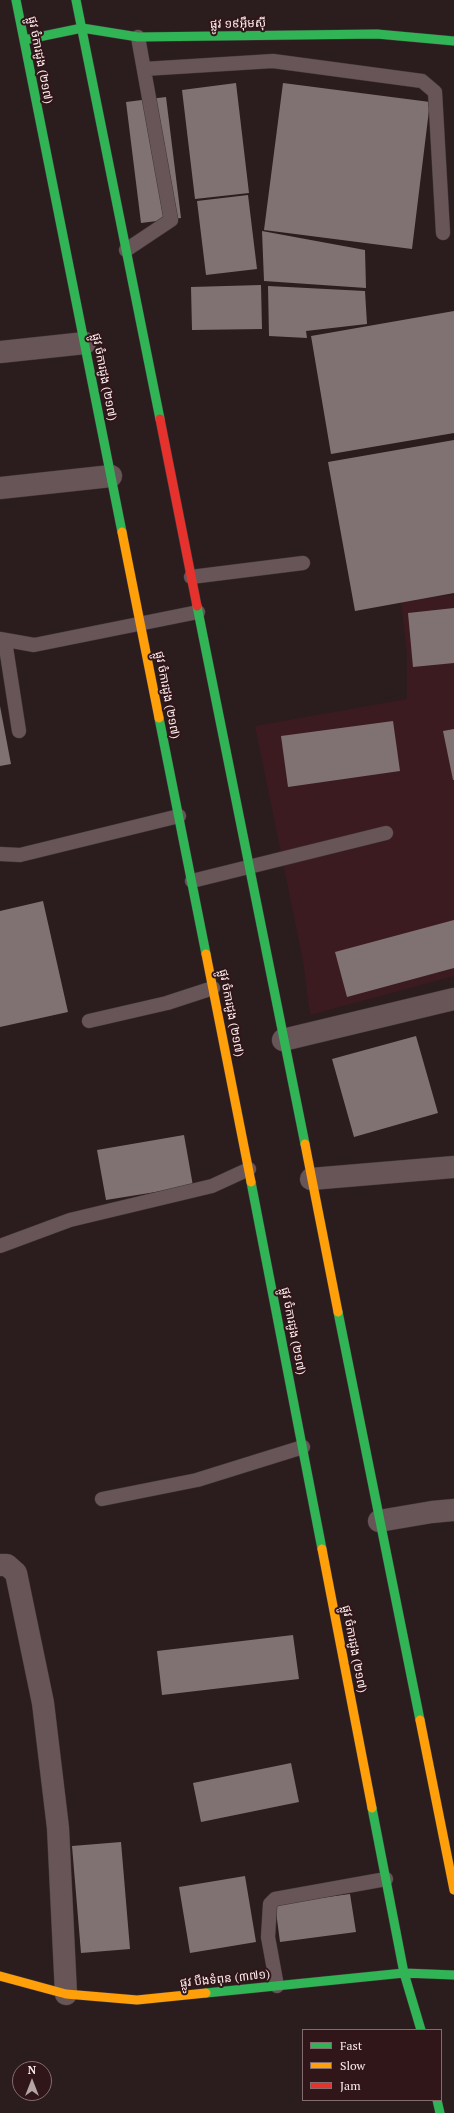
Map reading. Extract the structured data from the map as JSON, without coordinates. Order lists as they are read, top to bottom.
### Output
{
  "streets": {
    "main road": ["ផ្លូវ ១៩អ៊ឹមស៊ី", "ផ្លូវ ចំការដូង (២១៧)", "ផ្លូវ បឹងទំពុន (៣៧១)"]
  },
  "crossings": [
    ["ផ្លូវ ១៩អ៊ឹមស៊ី", "ផ្លូវ ចំការដូង (២១៧)"],
    ["ផ្លូវ ចំការដូង (២១៧)", "ផ្លូវ បឹងទំពុន (៣៧១)"]
  ],
  "legend": ["Fast", "Slow", "Jam"],
  "north": "top"
}
